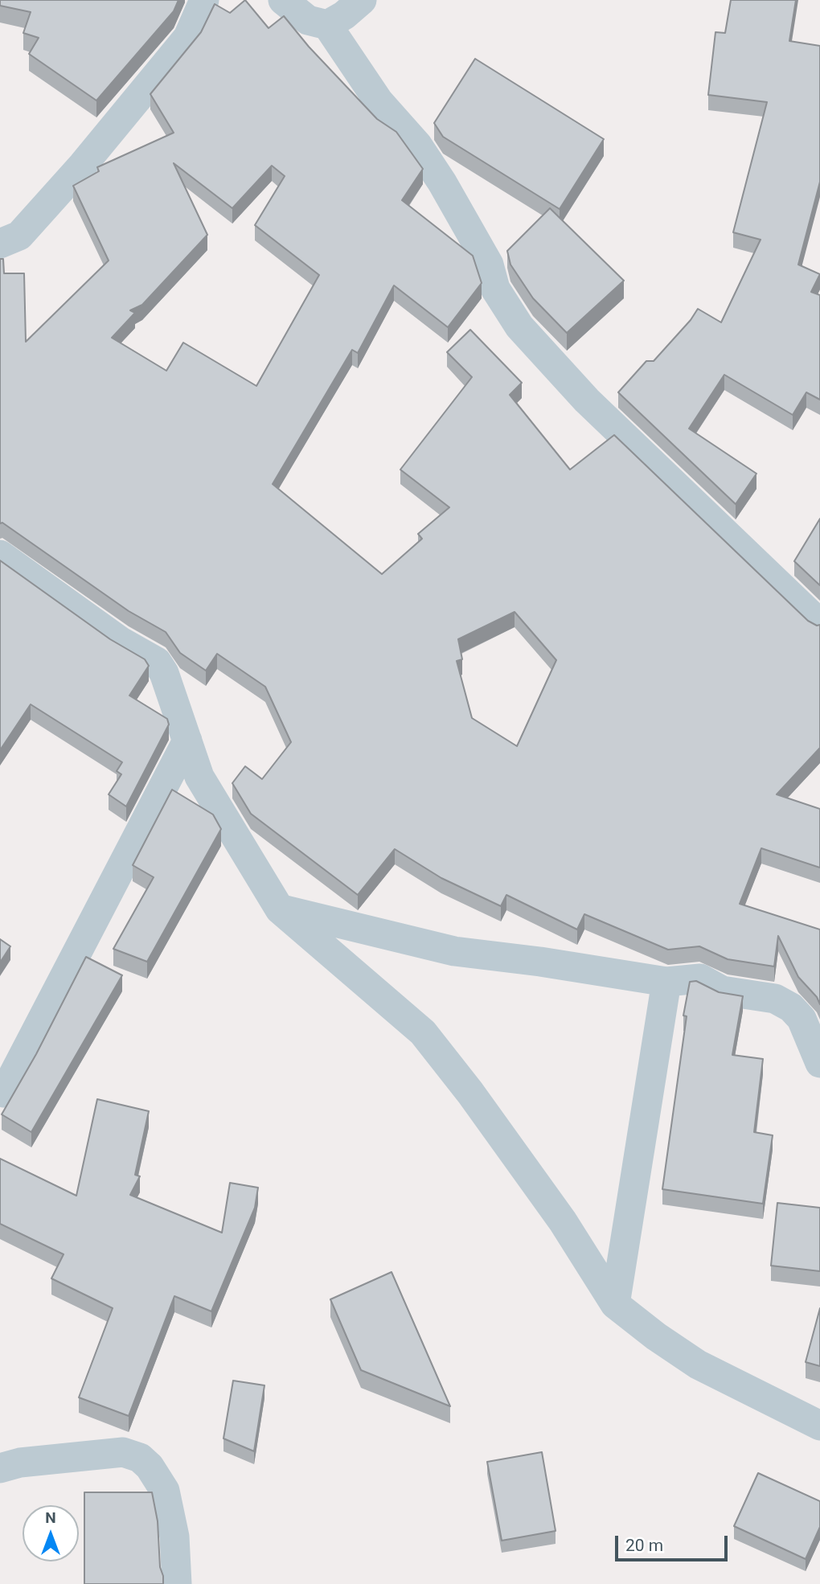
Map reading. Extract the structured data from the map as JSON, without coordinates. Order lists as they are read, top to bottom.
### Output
{
  "scale_bar": "20 m",
  "north": "top"
}
